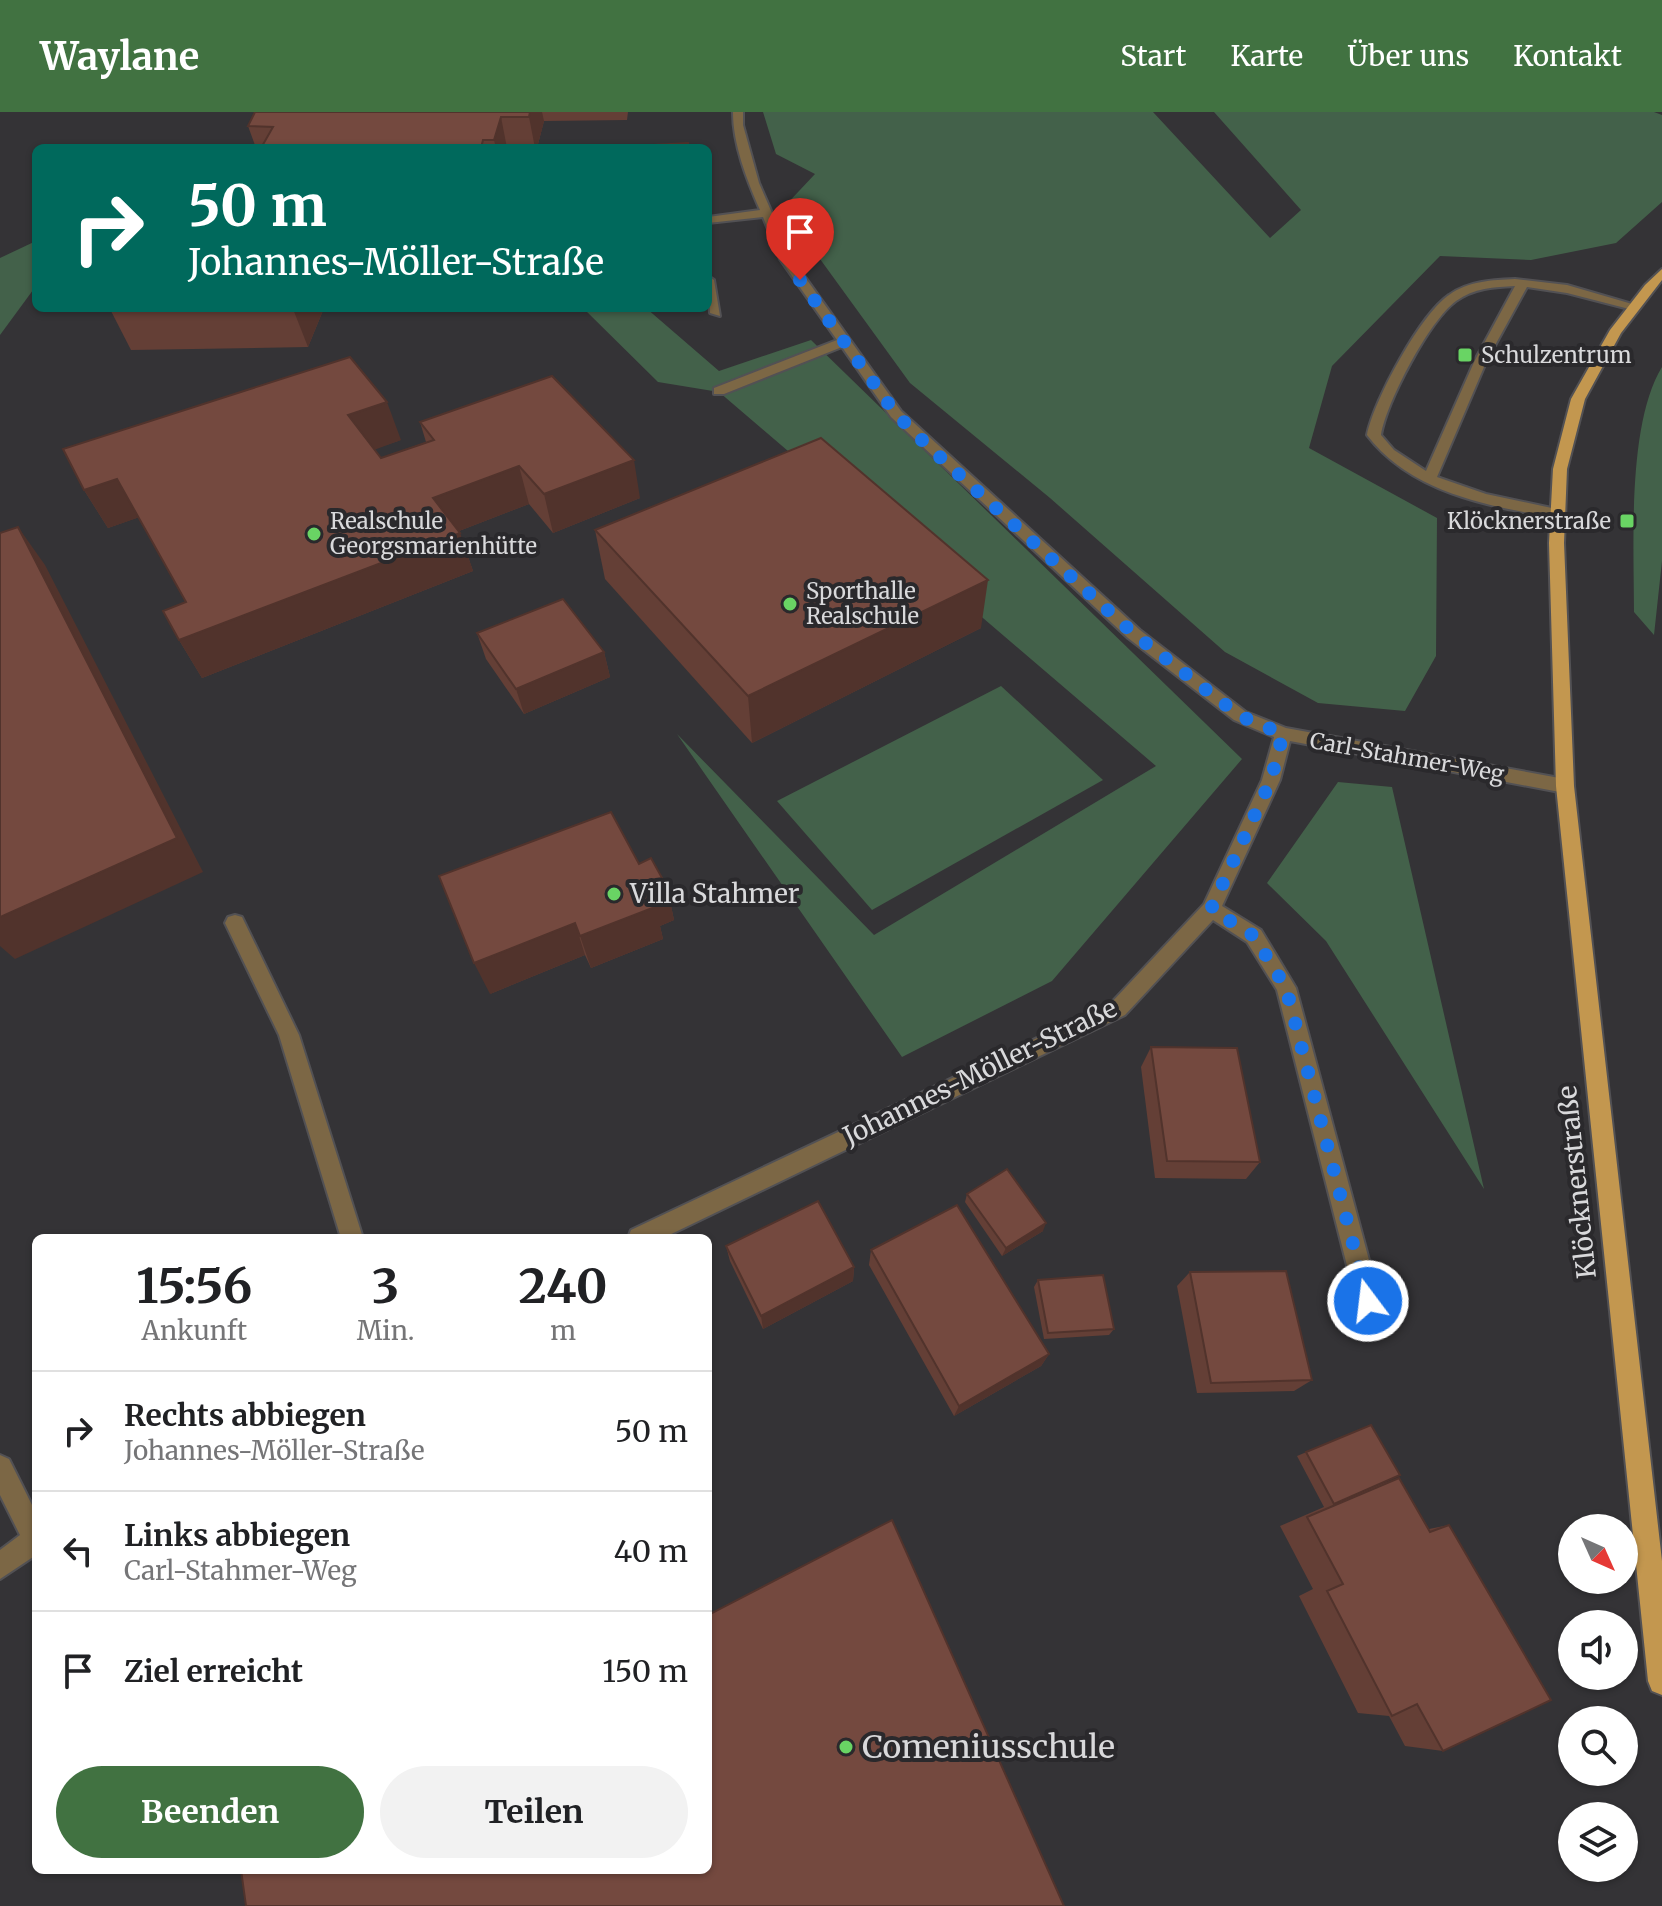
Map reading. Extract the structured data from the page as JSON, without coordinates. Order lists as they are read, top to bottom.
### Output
{
  "streets": {
    "main road": ["Klöcknerstraße"],
    "street": ["Carl-Stahmer-Weg", "Johannes-Möller-Straße"]
  },
  "crossings": [
    ["Carl-Stahmer-Weg", "Johannes-Möller-Straße"],
    ["Carl-Stahmer-Weg", "Klöcknerstraße"]
  ],
  "places": {
    "transit": ["Schulzentrum", "Klöcknerstraße"],
    "other": [
      "Realschule Georgsmarienhütte",
      "Sporthalle Realschule",
      "Villa Stahmer",
      "Comeniusschule"
    ]
  },
  "north": "bottom right",
  "page": {
    "header": "Waylane",
    "nav": [
      "Start",
      "Karte",
      "Über uns",
      "Kontakt"
    ],
    "turn": ["50 m", "Johannes-Möller-Straße"],
    "eta": [
      "15:56",
      "Ankunft",
      "3",
      "Min.",
      "240",
      "m"
    ],
    "list": [
      {
        "name": "Rechts abbiegen",
        "note": "Johannes-Möller-Straße",
        "value": "50 m"
      },
      {
        "name": "Links abbiegen",
        "note": "Carl-Stahmer-Weg",
        "value": "40 m"
      },
      {
        "name": "Ziel erreicht",
        "value": "150 m"
      }
    ],
    "buttons": ["Beenden", "Teilen"]
  }
}
